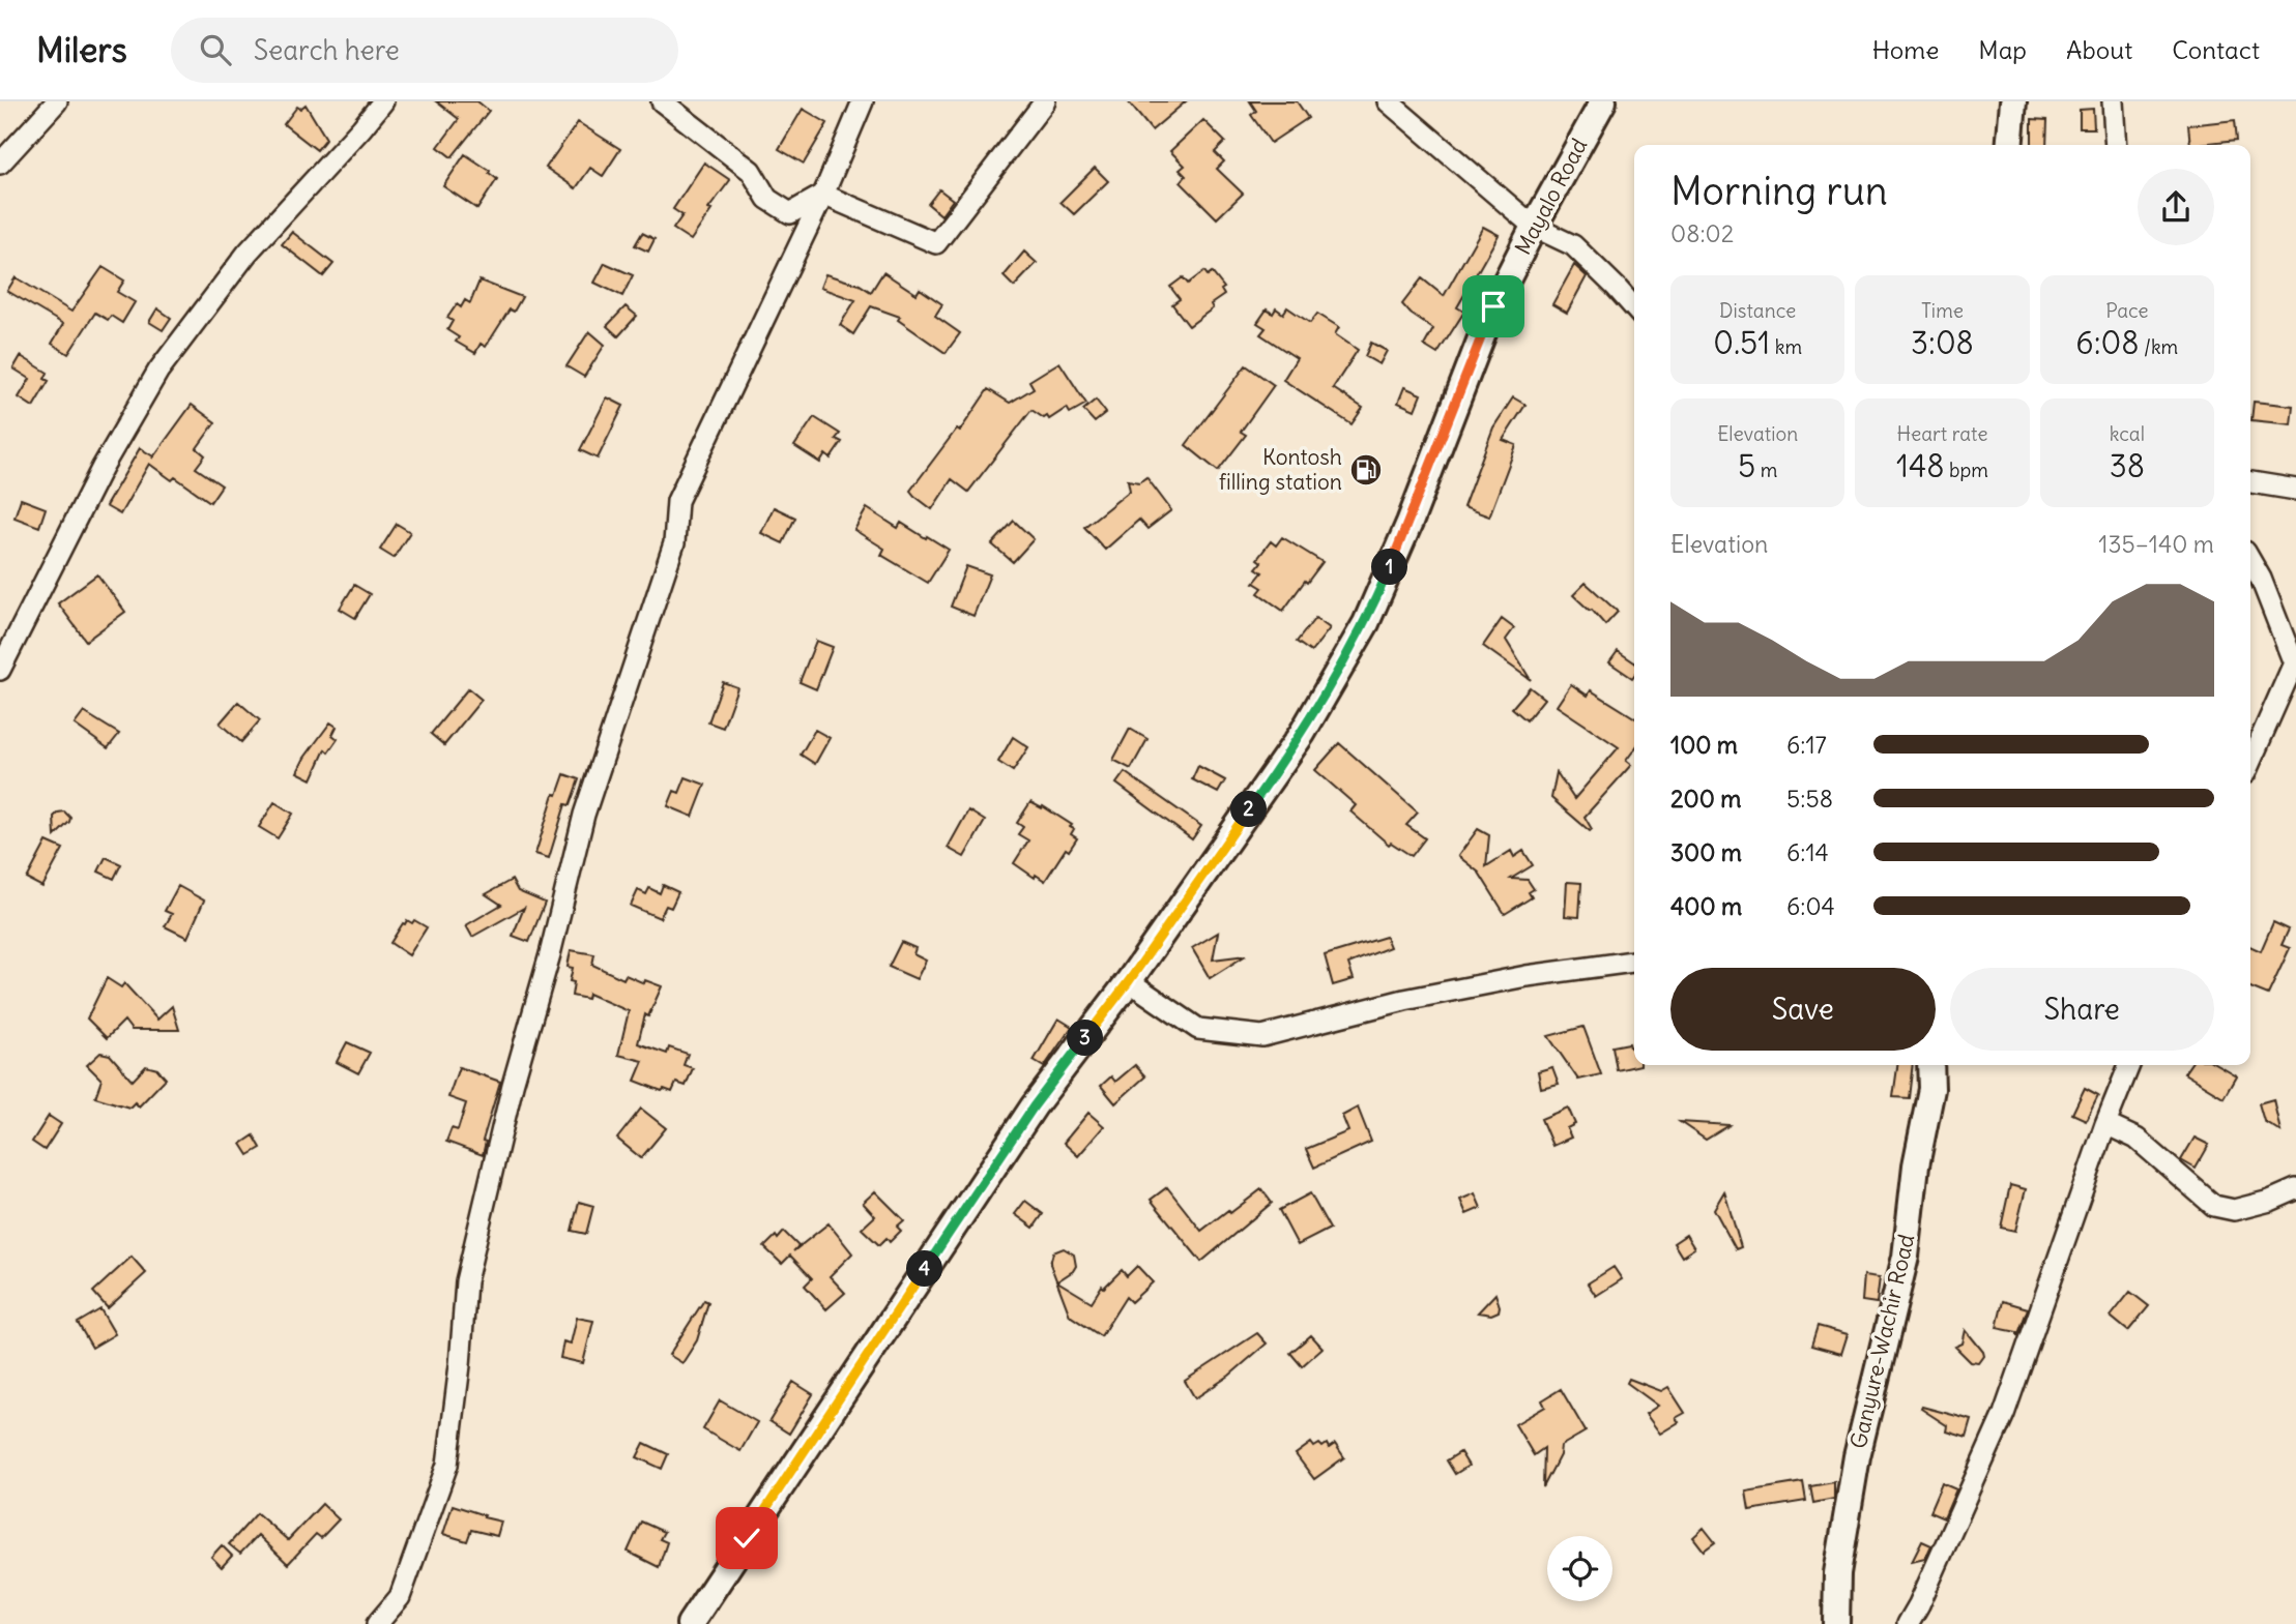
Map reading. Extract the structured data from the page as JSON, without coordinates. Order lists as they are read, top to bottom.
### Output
{
  "streets": {
    "street": ["Mayalo Road", "Ganyure-Wachir Road"]
  },
  "places": {
    "fuel station": ["Kontosh filling station"]
  },
  "page": {
    "header": "Milers",
    "search": "Search here",
    "nav": [
      "Home",
      "Map",
      "About",
      "Contact"
    ],
    "heading": ["Morning run", "08:02"],
    "stats": [
      ["Distance", "0.51 km"],
      ["Time", "3:08"],
      ["Pace", "6:08 /km"],
      ["Elevation", "5 m"],
      ["Heart rate", "148 bpm"],
      ["kcal", "38"]
    ],
    "chart": ["Elevation", "135–140 m"],
    "pins": [
      "1",
      "2",
      "3",
      "4"
    ],
    "list": [
      {
        "name": "100 m",
        "note": "6:17"
      },
      {
        "name": "200 m",
        "note": "5:58"
      },
      {
        "name": "300 m",
        "note": "6:14"
      },
      {
        "name": "400 m",
        "note": "6:04"
      }
    ],
    "buttons": ["Save", "Share"]
  }
}
